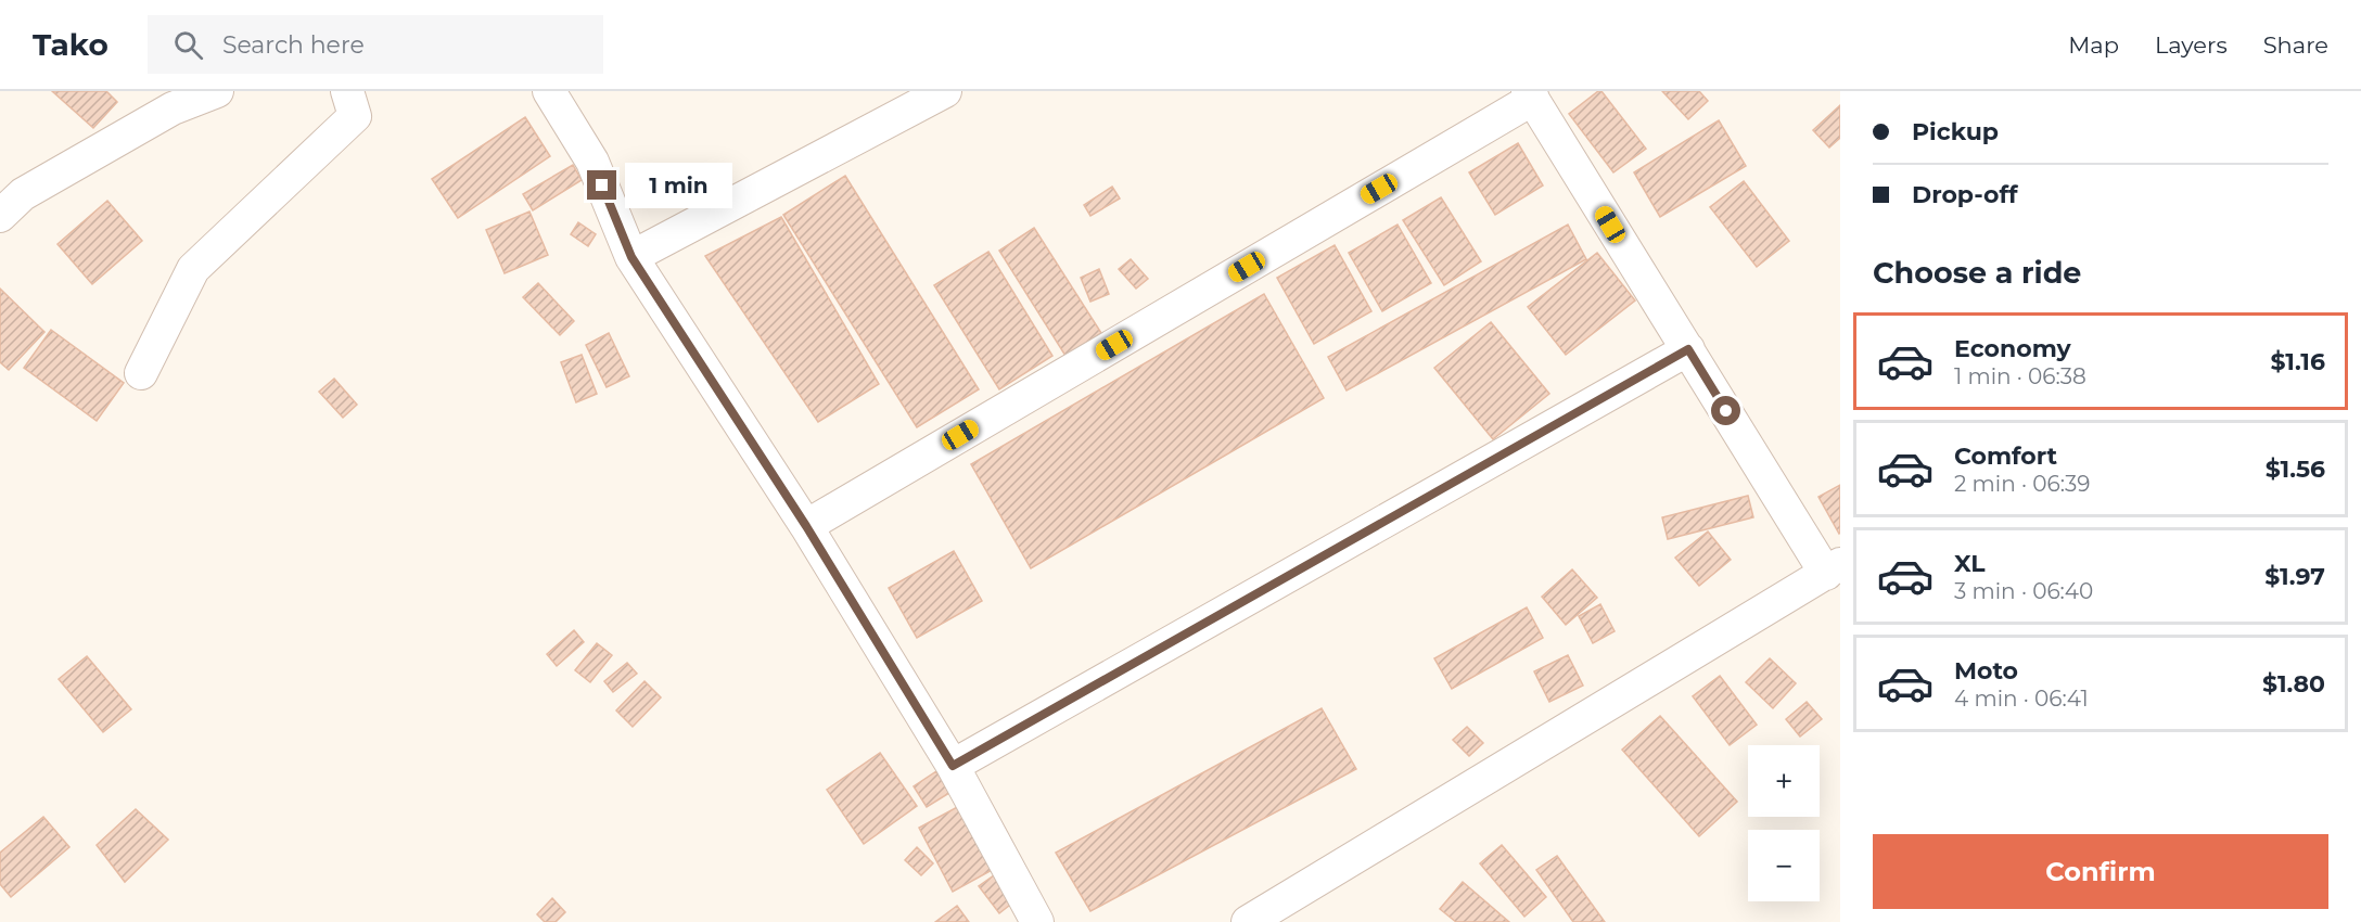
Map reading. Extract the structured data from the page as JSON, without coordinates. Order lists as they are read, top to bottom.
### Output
{
  "page": {
    "header": "Tako",
    "search": "Search here",
    "nav": ["Map", "Layers", "Share"],
    "banner": ["Pickup", "Drop-off"],
    "bubble": "1 min",
    "heading": "Choose a ride",
    "list": [
      {
        "name": "Economy",
        "note": "1 min · 06:38",
        "value": "$1.16"
      },
      {
        "name": "Comfort",
        "note": "2 min · 06:39",
        "value": "$1.56"
      },
      {
        "name": "XL",
        "note": "3 min · 06:40",
        "value": "$1.97"
      },
      {
        "name": "Moto",
        "note": "4 min · 06:41",
        "value": "$1.80"
      }
    ],
    "map_buttons": ["+", "−"],
    "buttons": "Confirm"
  }
}
